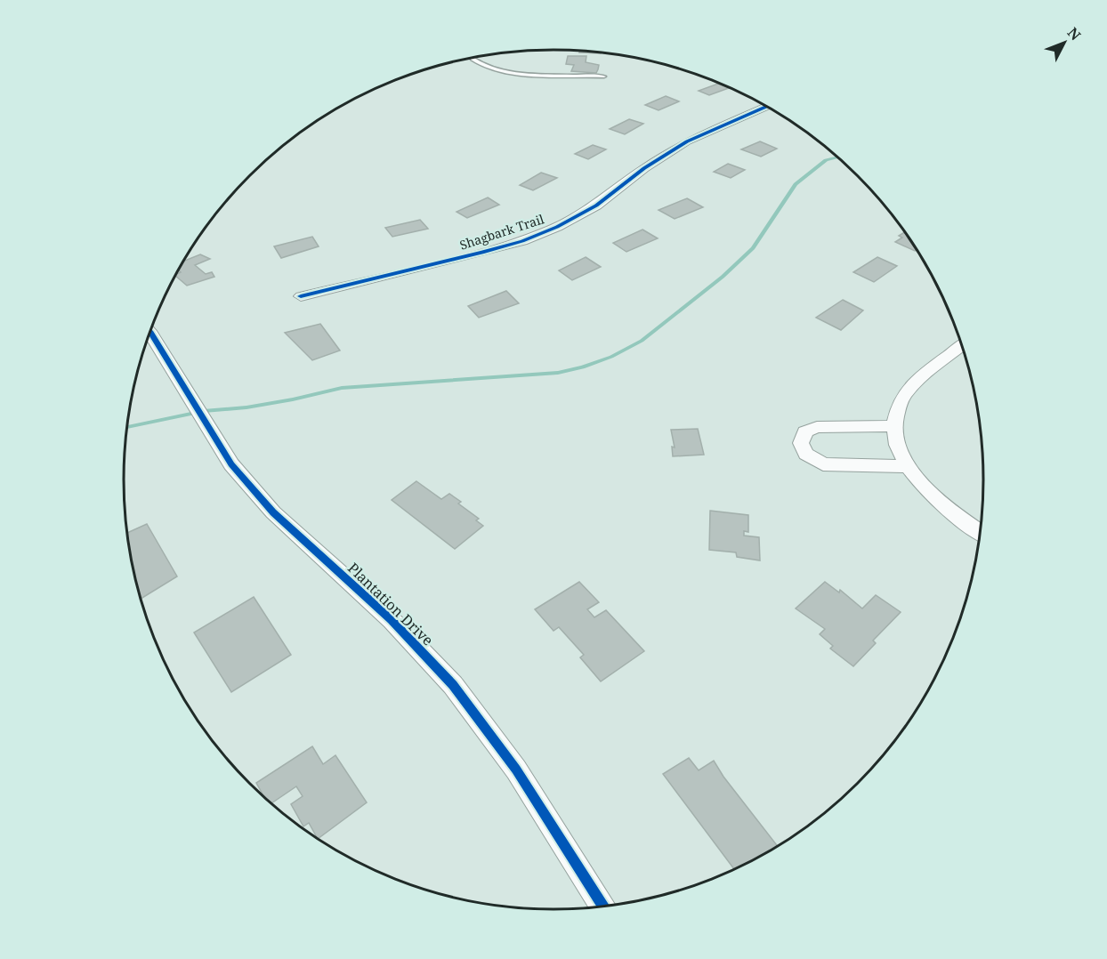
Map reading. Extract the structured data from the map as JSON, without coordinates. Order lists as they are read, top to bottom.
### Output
{
  "streets": {
    "street": ["Shagbark Trail", "Plantation Drive"]
  },
  "north": "top right"
}
